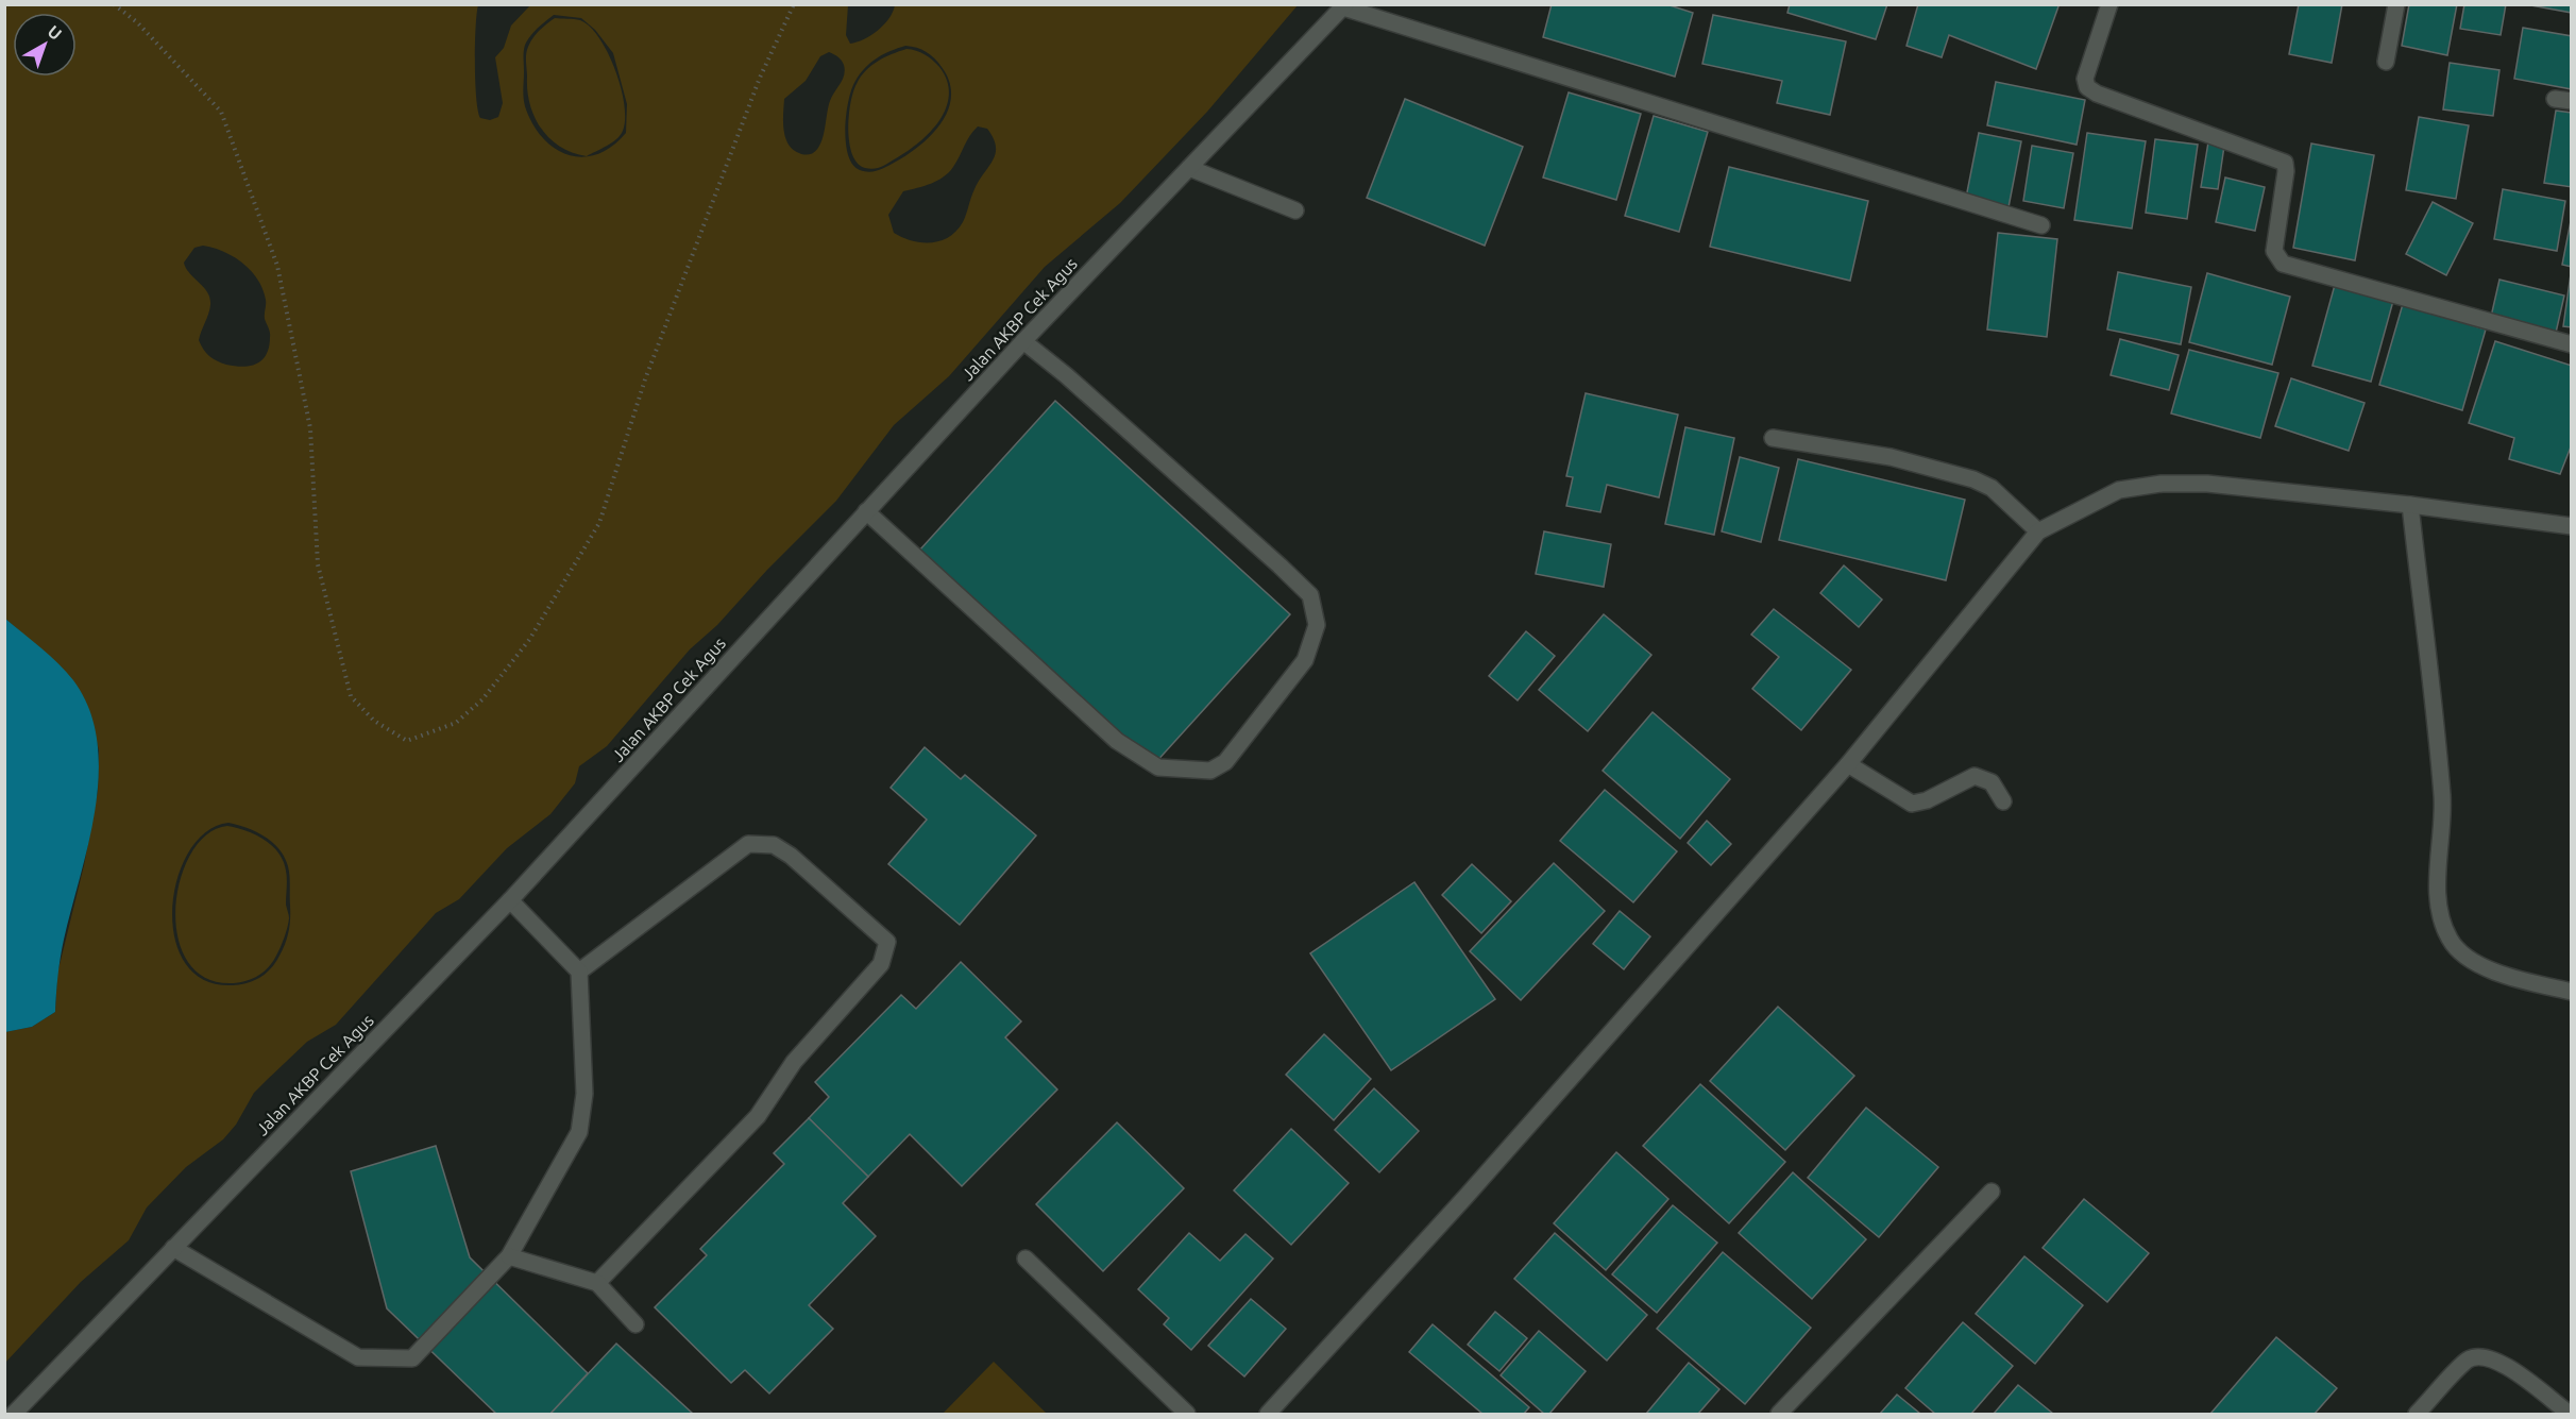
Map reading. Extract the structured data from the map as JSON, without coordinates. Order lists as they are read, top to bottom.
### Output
{
  "streets": {
    "street": ["Jalan AKBP Cek Agus"]
  },
  "north": "top right"
}
